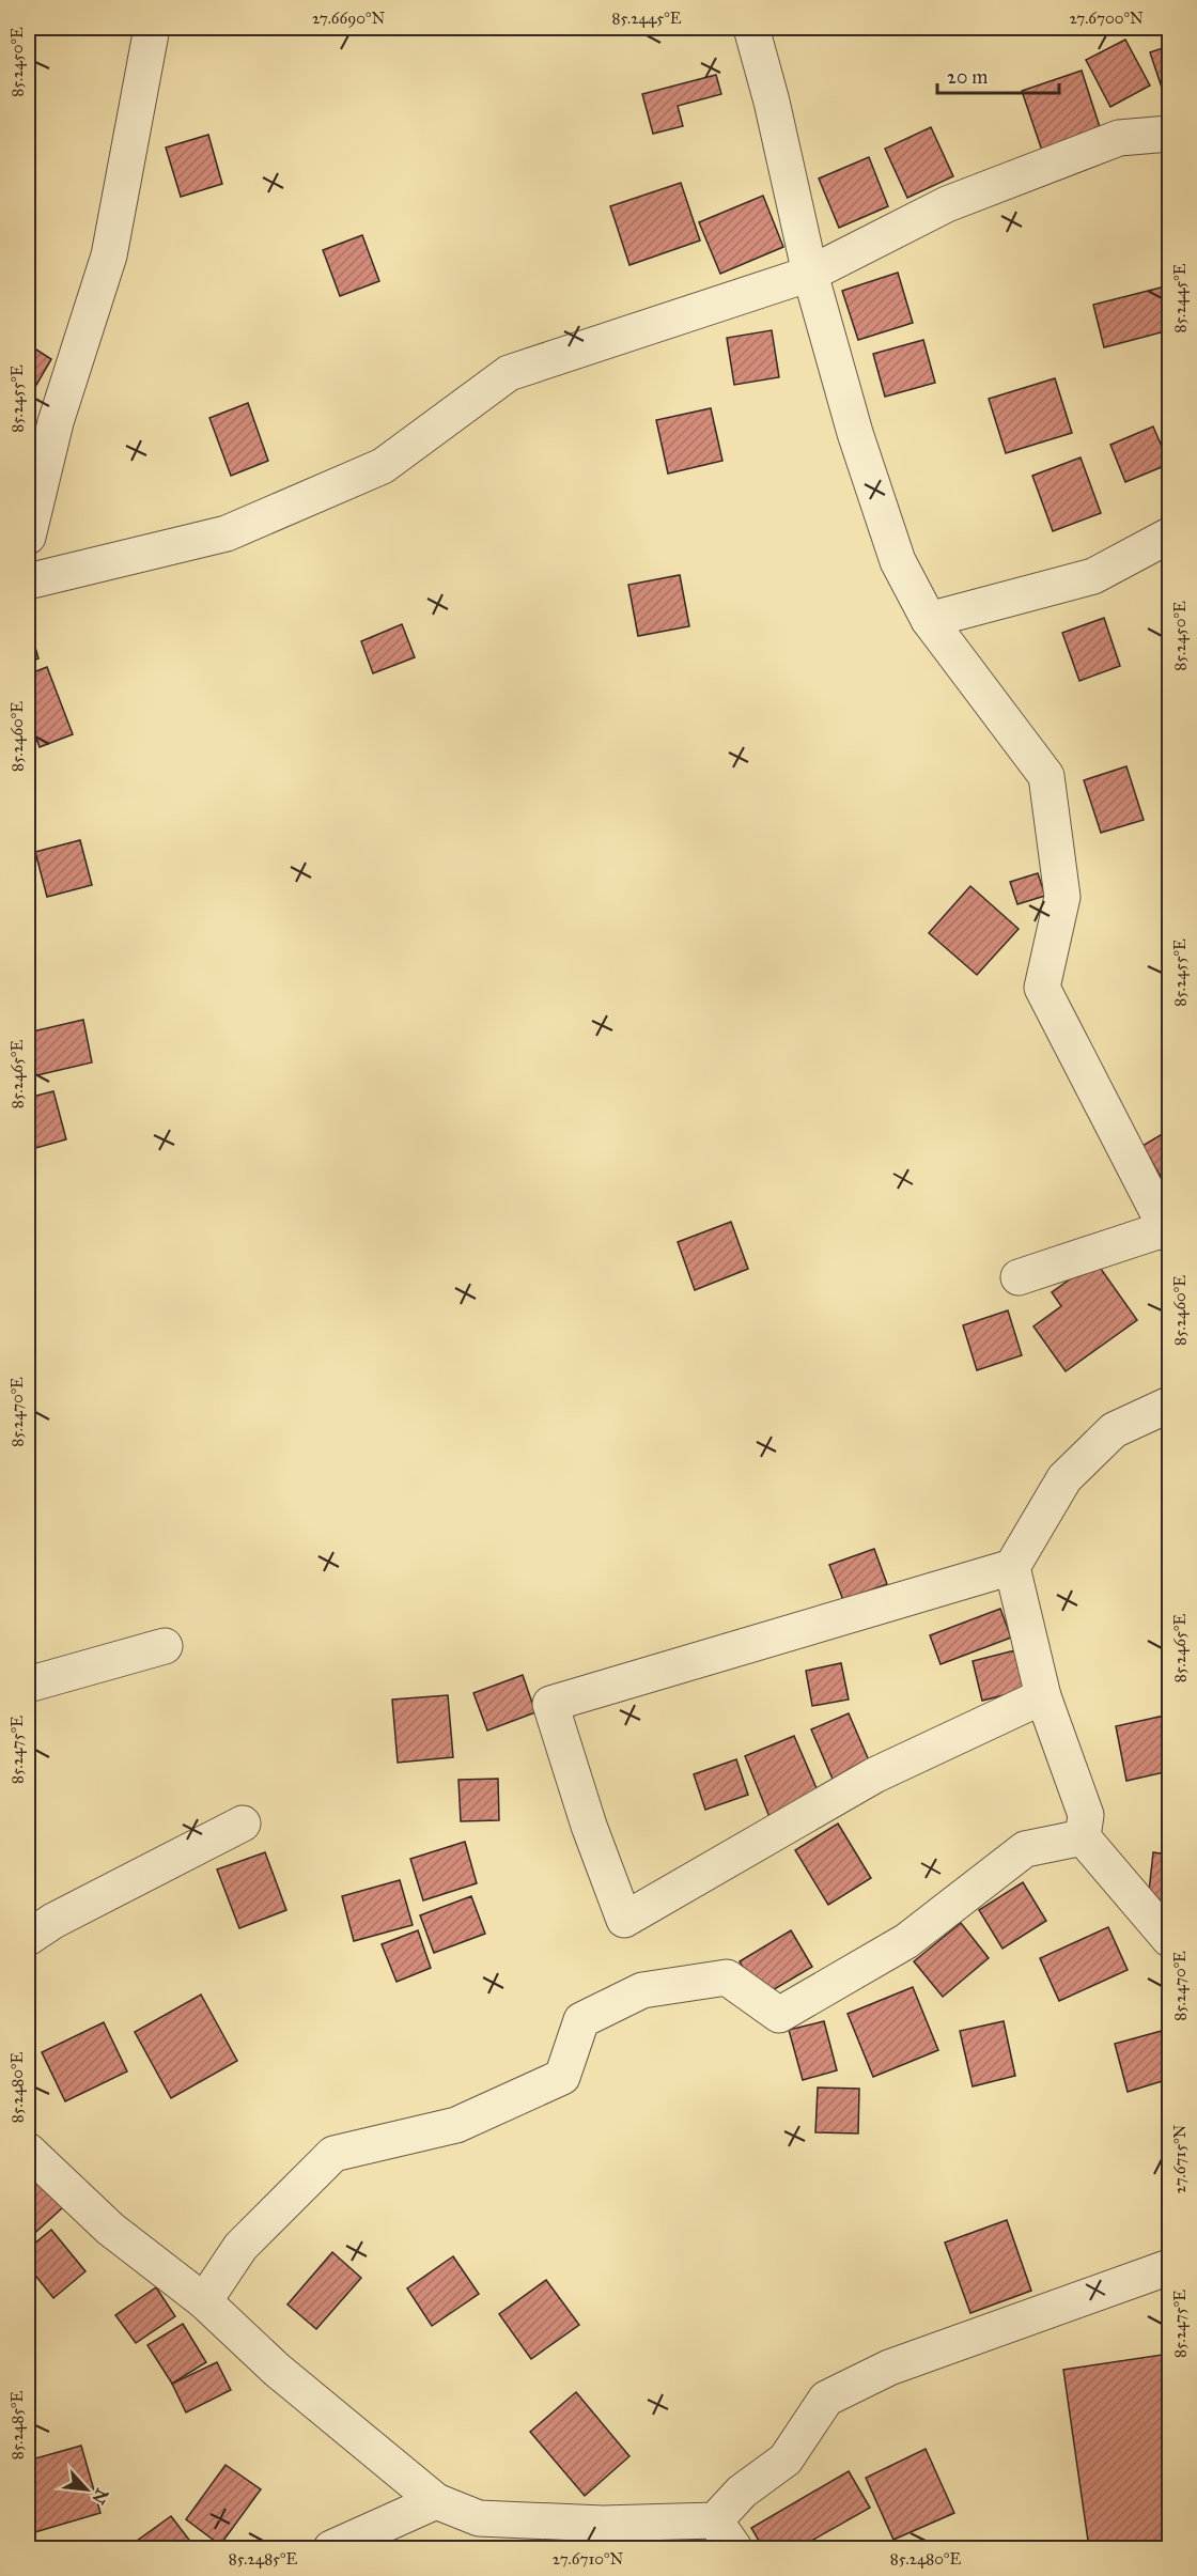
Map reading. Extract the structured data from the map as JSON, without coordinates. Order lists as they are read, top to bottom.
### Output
{
  "scale_bar": "20 m",
  "north": "bottom right",
  "coordinates": [
    "27.6690°N",
    "85.2445°E",
    "27.6700°N",
    "85.2450°E",
    "85.2455°E",
    "85.2460°E",
    "85.2465°E",
    "85.2470°E",
    "85.2475°E",
    "85.2480°E",
    "27.6715°N",
    "85.2485°E",
    "27.6710°N"
  ]
}
